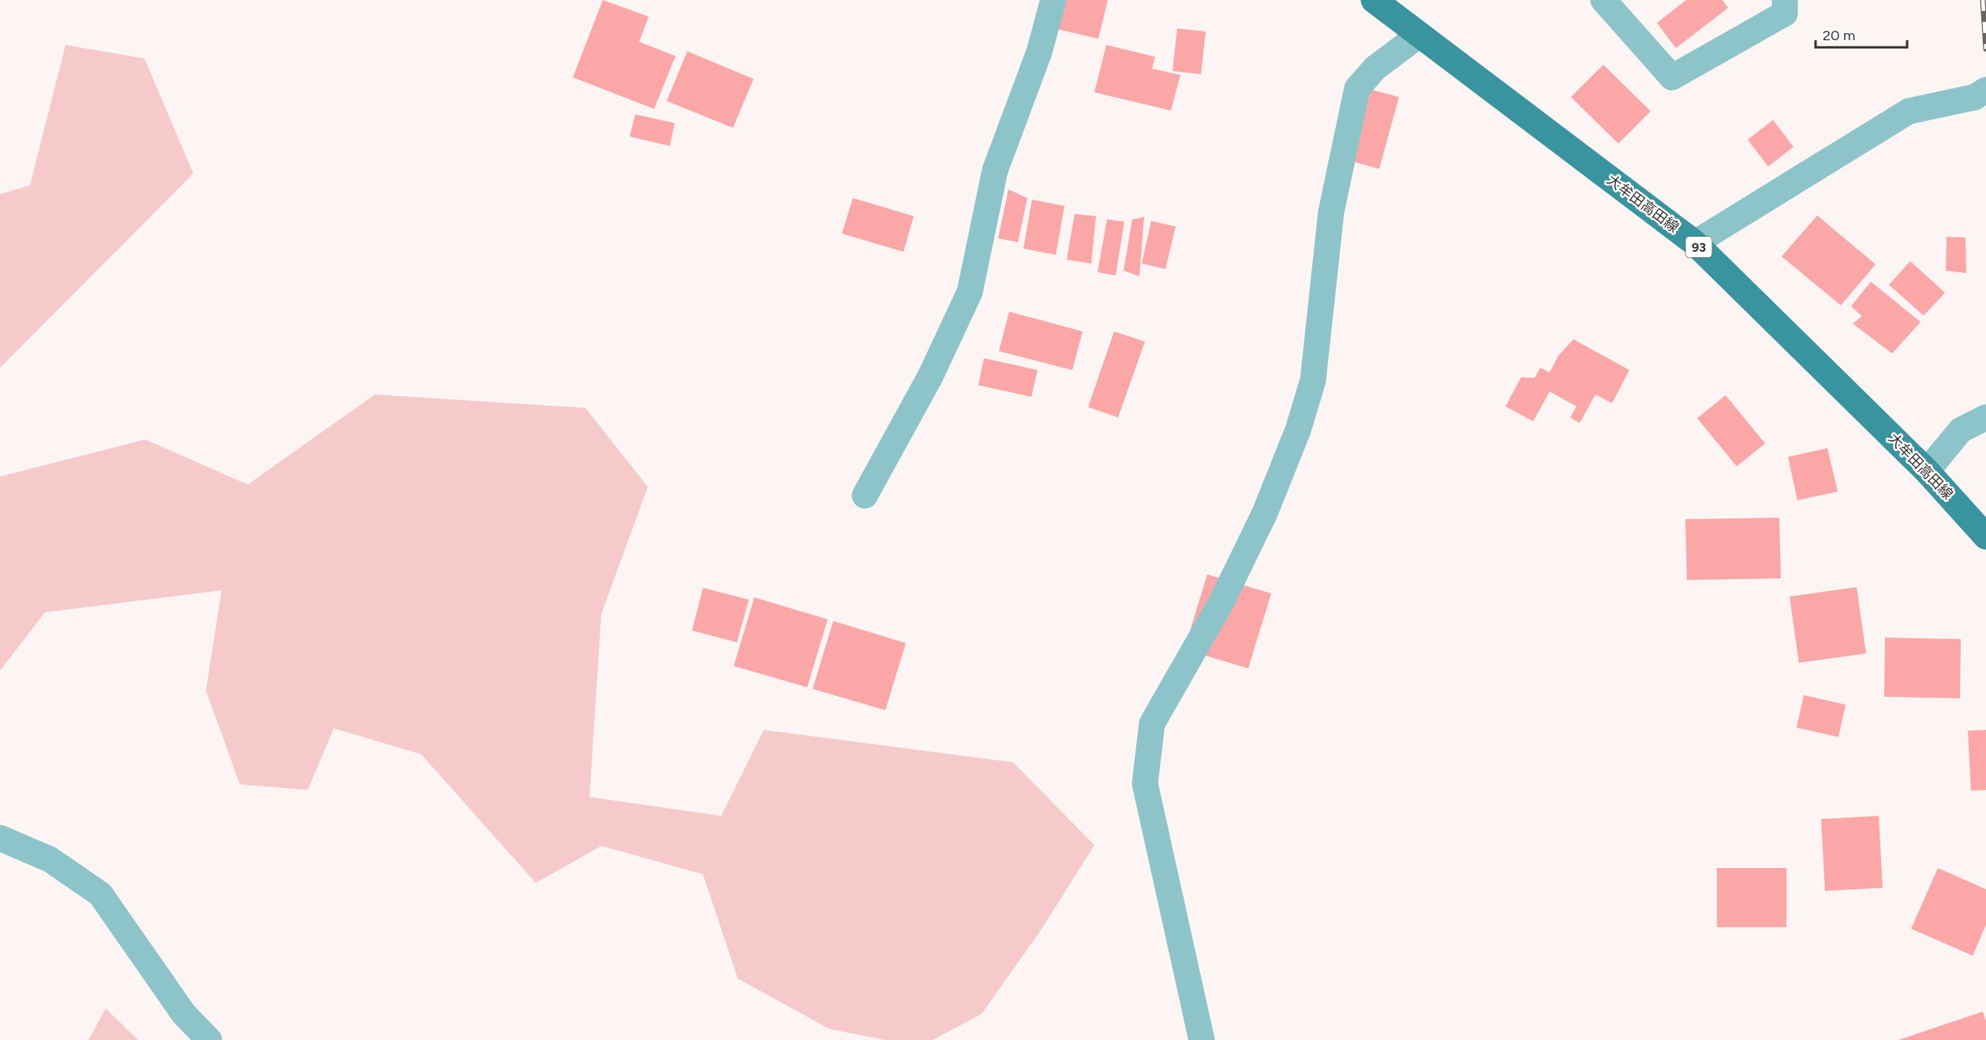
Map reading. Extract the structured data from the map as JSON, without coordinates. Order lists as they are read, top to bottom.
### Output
{
  "streets": {
    "main road": ["大牟田高田線", "93"]
  },
  "scale_bar": "20 m"
}
